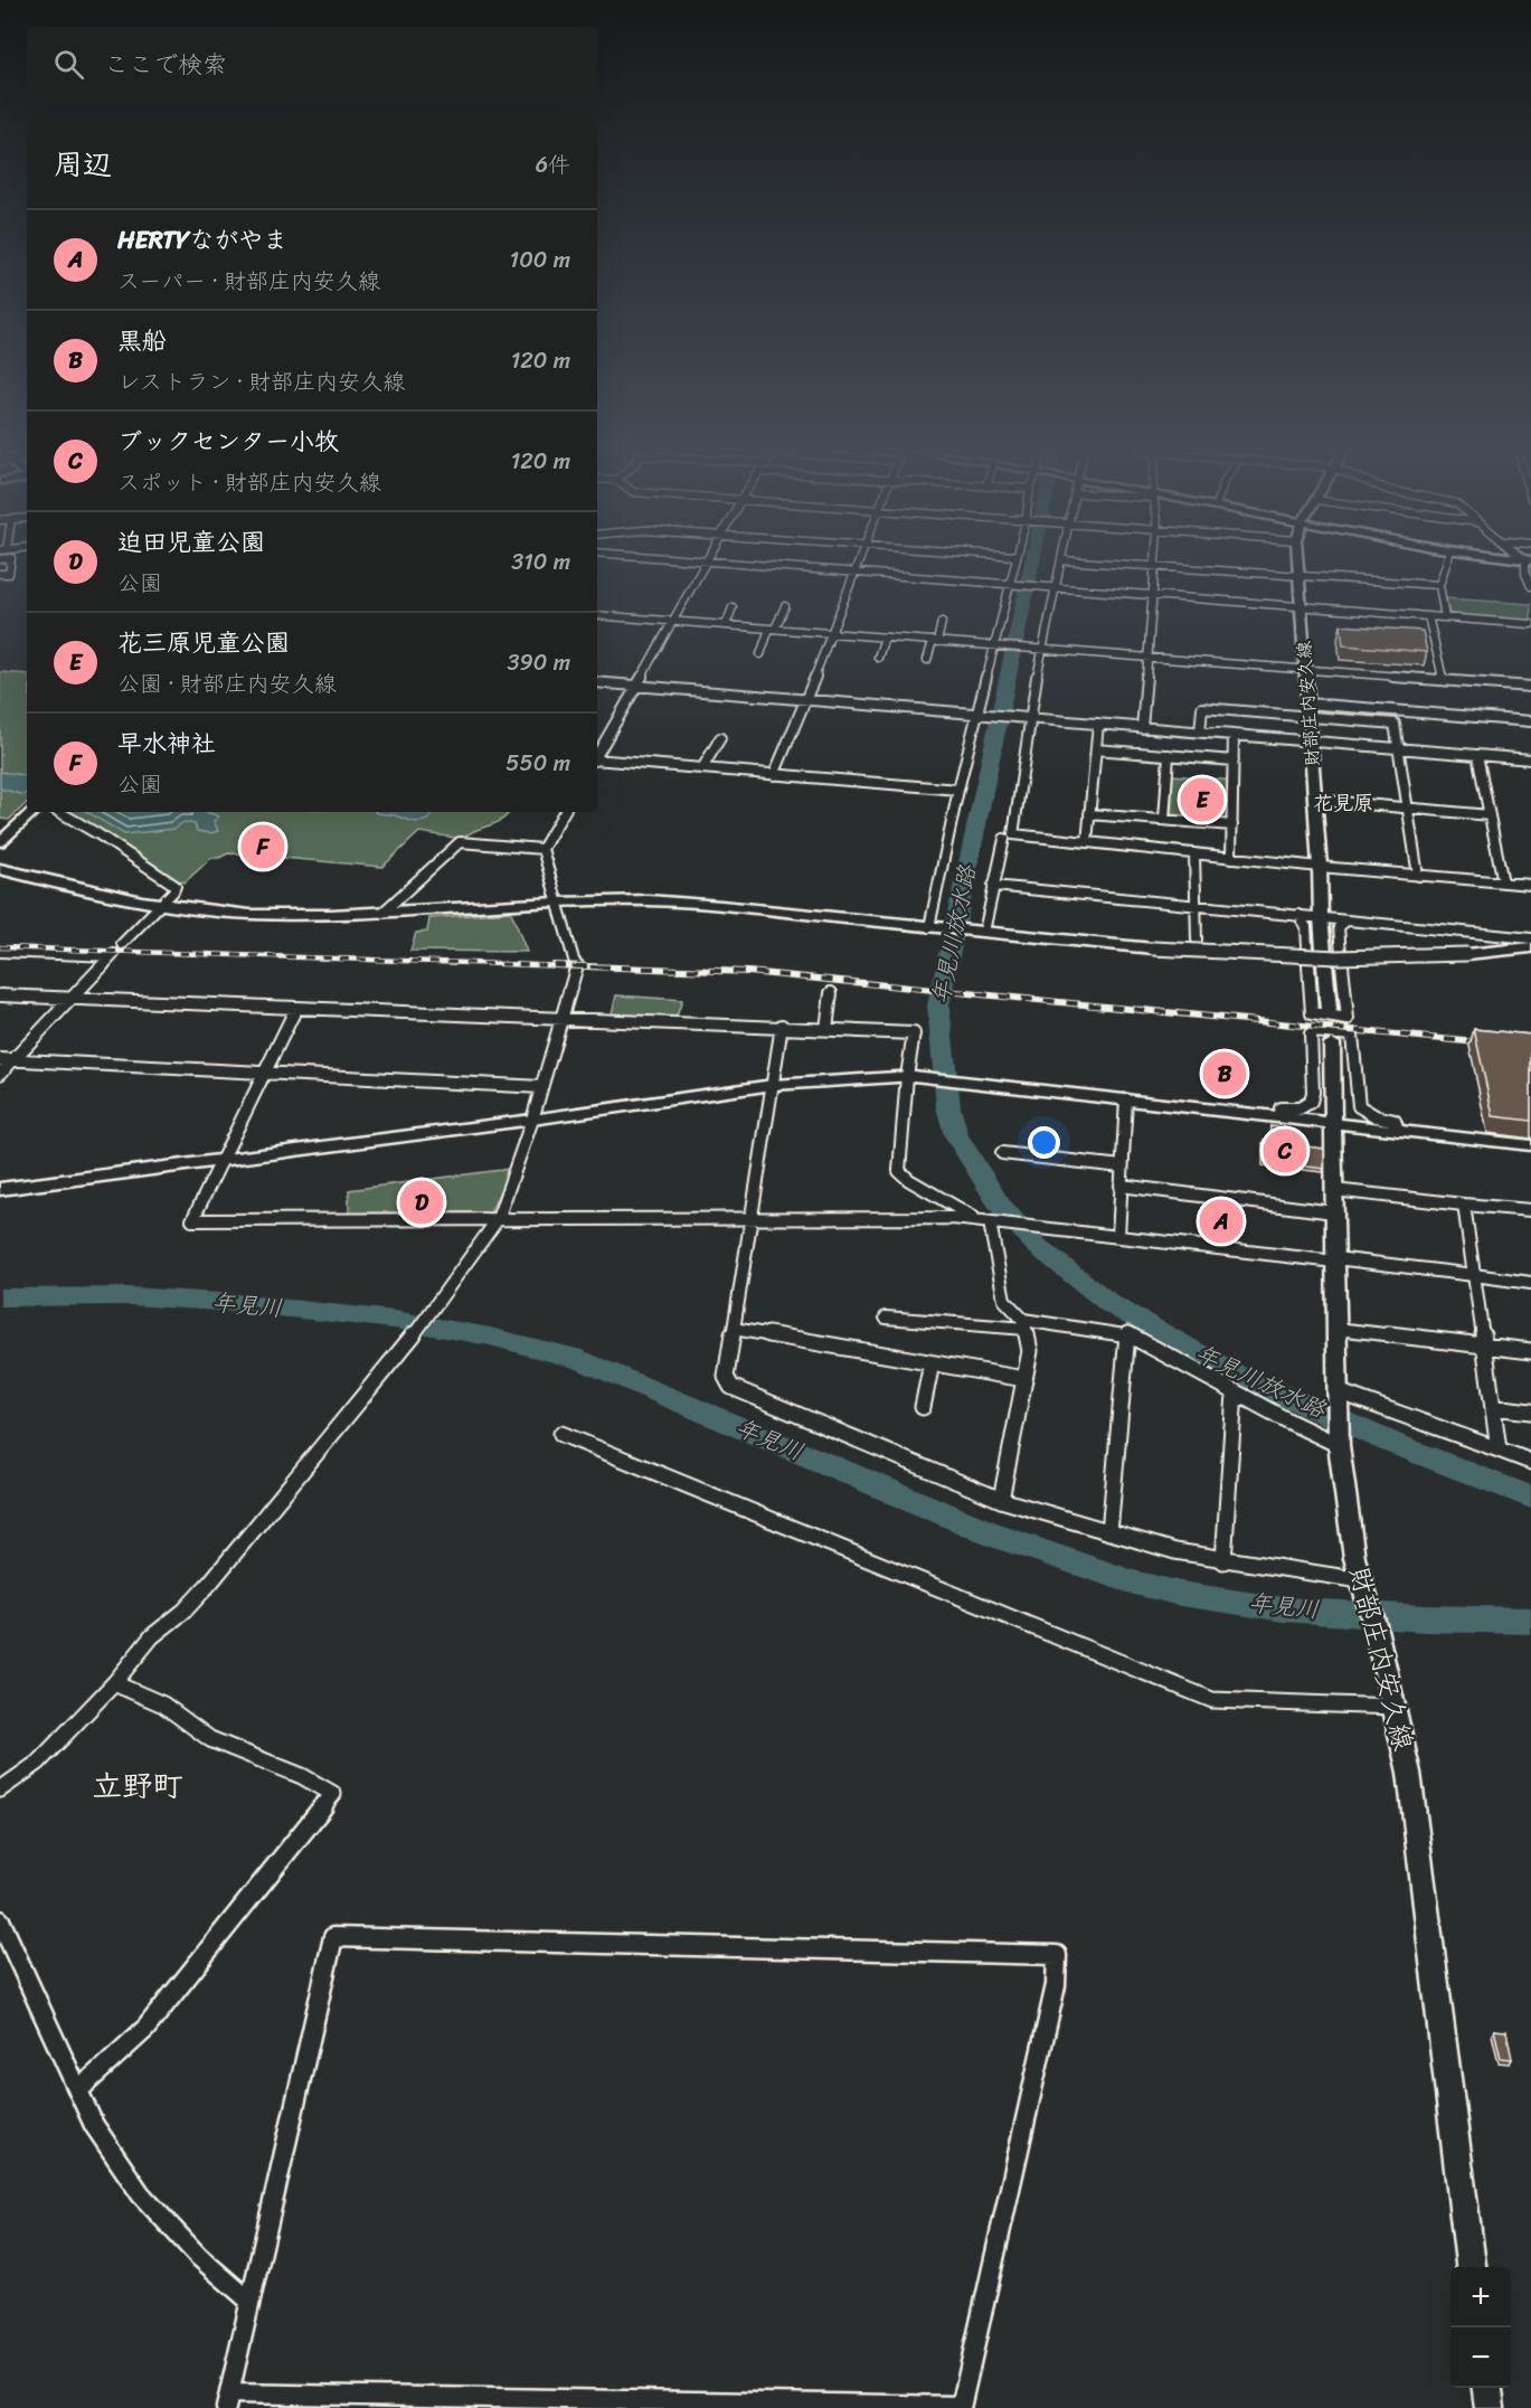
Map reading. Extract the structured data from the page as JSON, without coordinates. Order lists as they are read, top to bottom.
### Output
{
  "streets": {
    "street": ["財部庄内安久線"]
  },
  "districts": ["花見原", "立野町"],
  "water": ["年見川放水路", "年見川"],
  "page": {
    "search": "ここで検索",
    "heading": ["周辺", "6件"],
    "list": [
      {
        "mark": "A",
        "name": "HERTYながやま",
        "note": "スーパー · 財部庄内安久線",
        "value": "100 m"
      },
      {
        "mark": "B",
        "name": "黒船",
        "note": "レストラン · 財部庄内安久線",
        "value": "120 m"
      },
      {
        "mark": "C",
        "name": "ブックセンター小牧",
        "note": "スポット · 財部庄内安久線",
        "value": "120 m"
      },
      {
        "mark": "D",
        "name": "迫田児童公園",
        "note": "公園",
        "value": "310 m"
      },
      {
        "mark": "E",
        "name": "花三原児童公園",
        "note": "公園 · 財部庄内安久線",
        "value": "390 m"
      },
      {
        "mark": "F",
        "name": "早水神社",
        "note": "公園",
        "value": "550 m"
      }
    ],
    "pins": [
      "E",
      "F",
      "B",
      "C",
      "D",
      "A"
    ],
    "map_buttons": ["+", "−"]
  }
}
